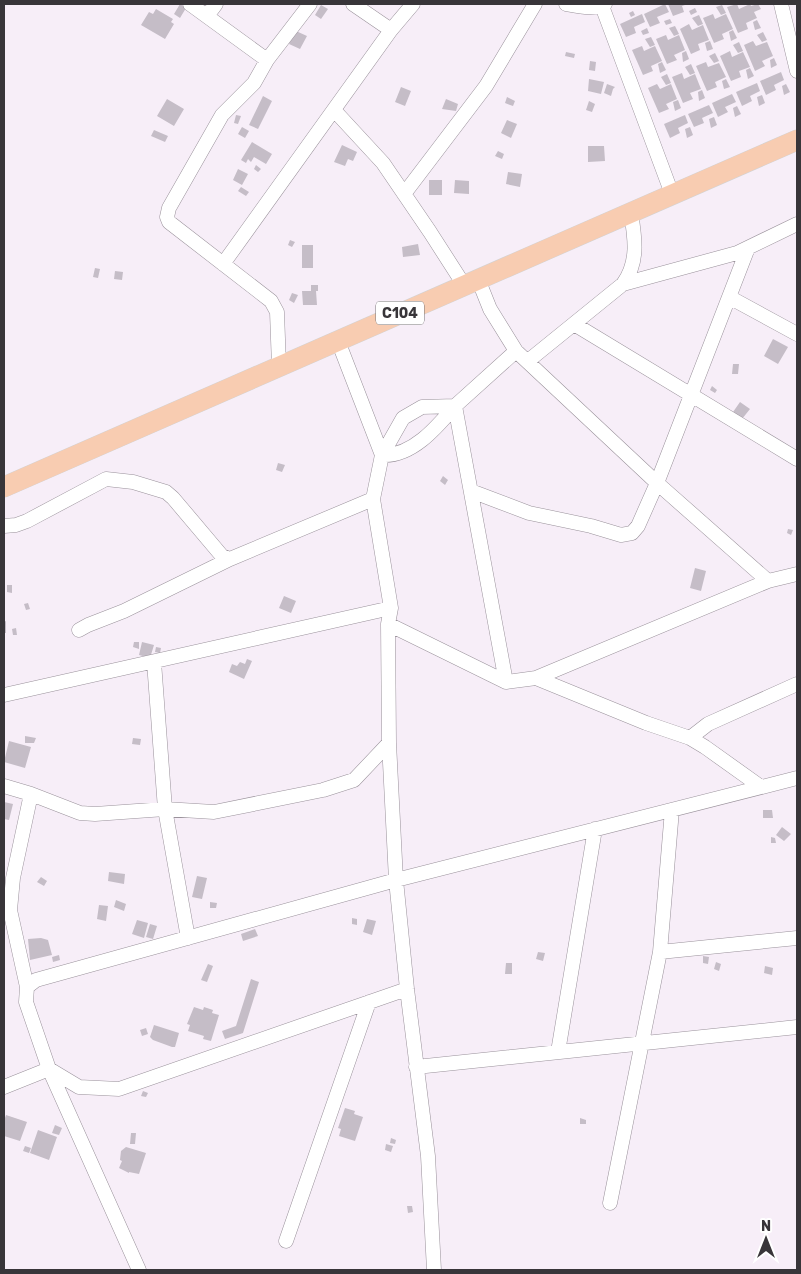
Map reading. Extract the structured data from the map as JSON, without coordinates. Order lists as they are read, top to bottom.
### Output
{
  "streets": {
    "highway": ["C104"]
  },
  "north": "top"
}
